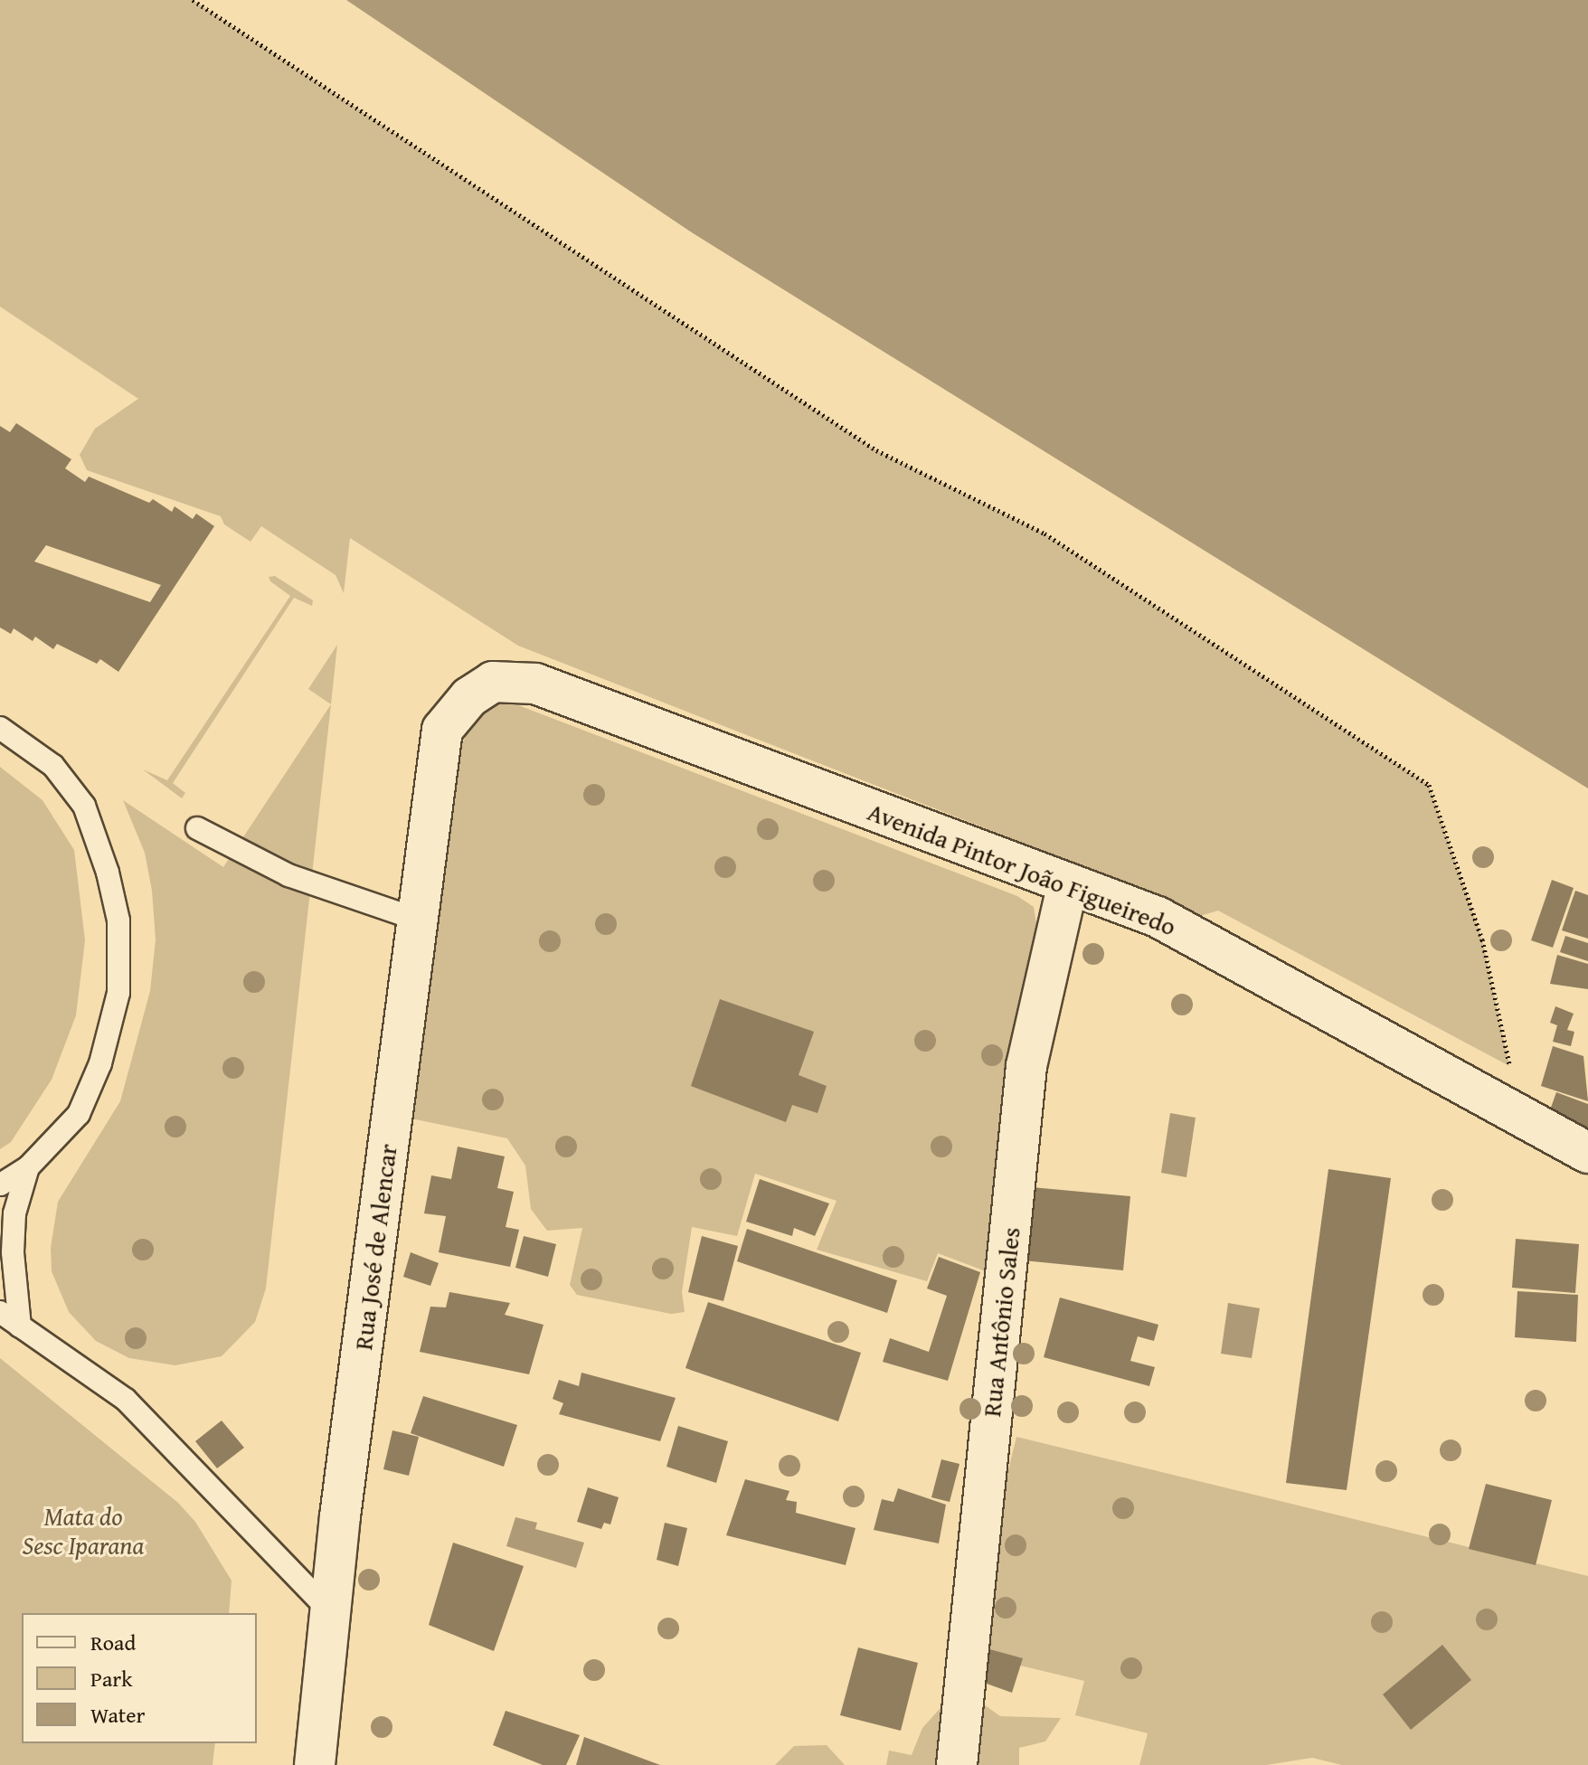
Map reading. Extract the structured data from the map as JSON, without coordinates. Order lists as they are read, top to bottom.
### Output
{
  "streets": {
    "street": ["Avenida Pintor João Figueiredo", "Rua José de Alencar", "Rua Antônio Sales"]
  },
  "crossings": [
    ["Avenida Pintor João Figueiredo", "Rua José de Alencar"],
    ["Avenida Pintor João Figueiredo", "Rua Antônio Sales"]
  ],
  "parks": ["Mata do Sesc Iparana"],
  "legend": ["Road", "Park", "Water"]
}
